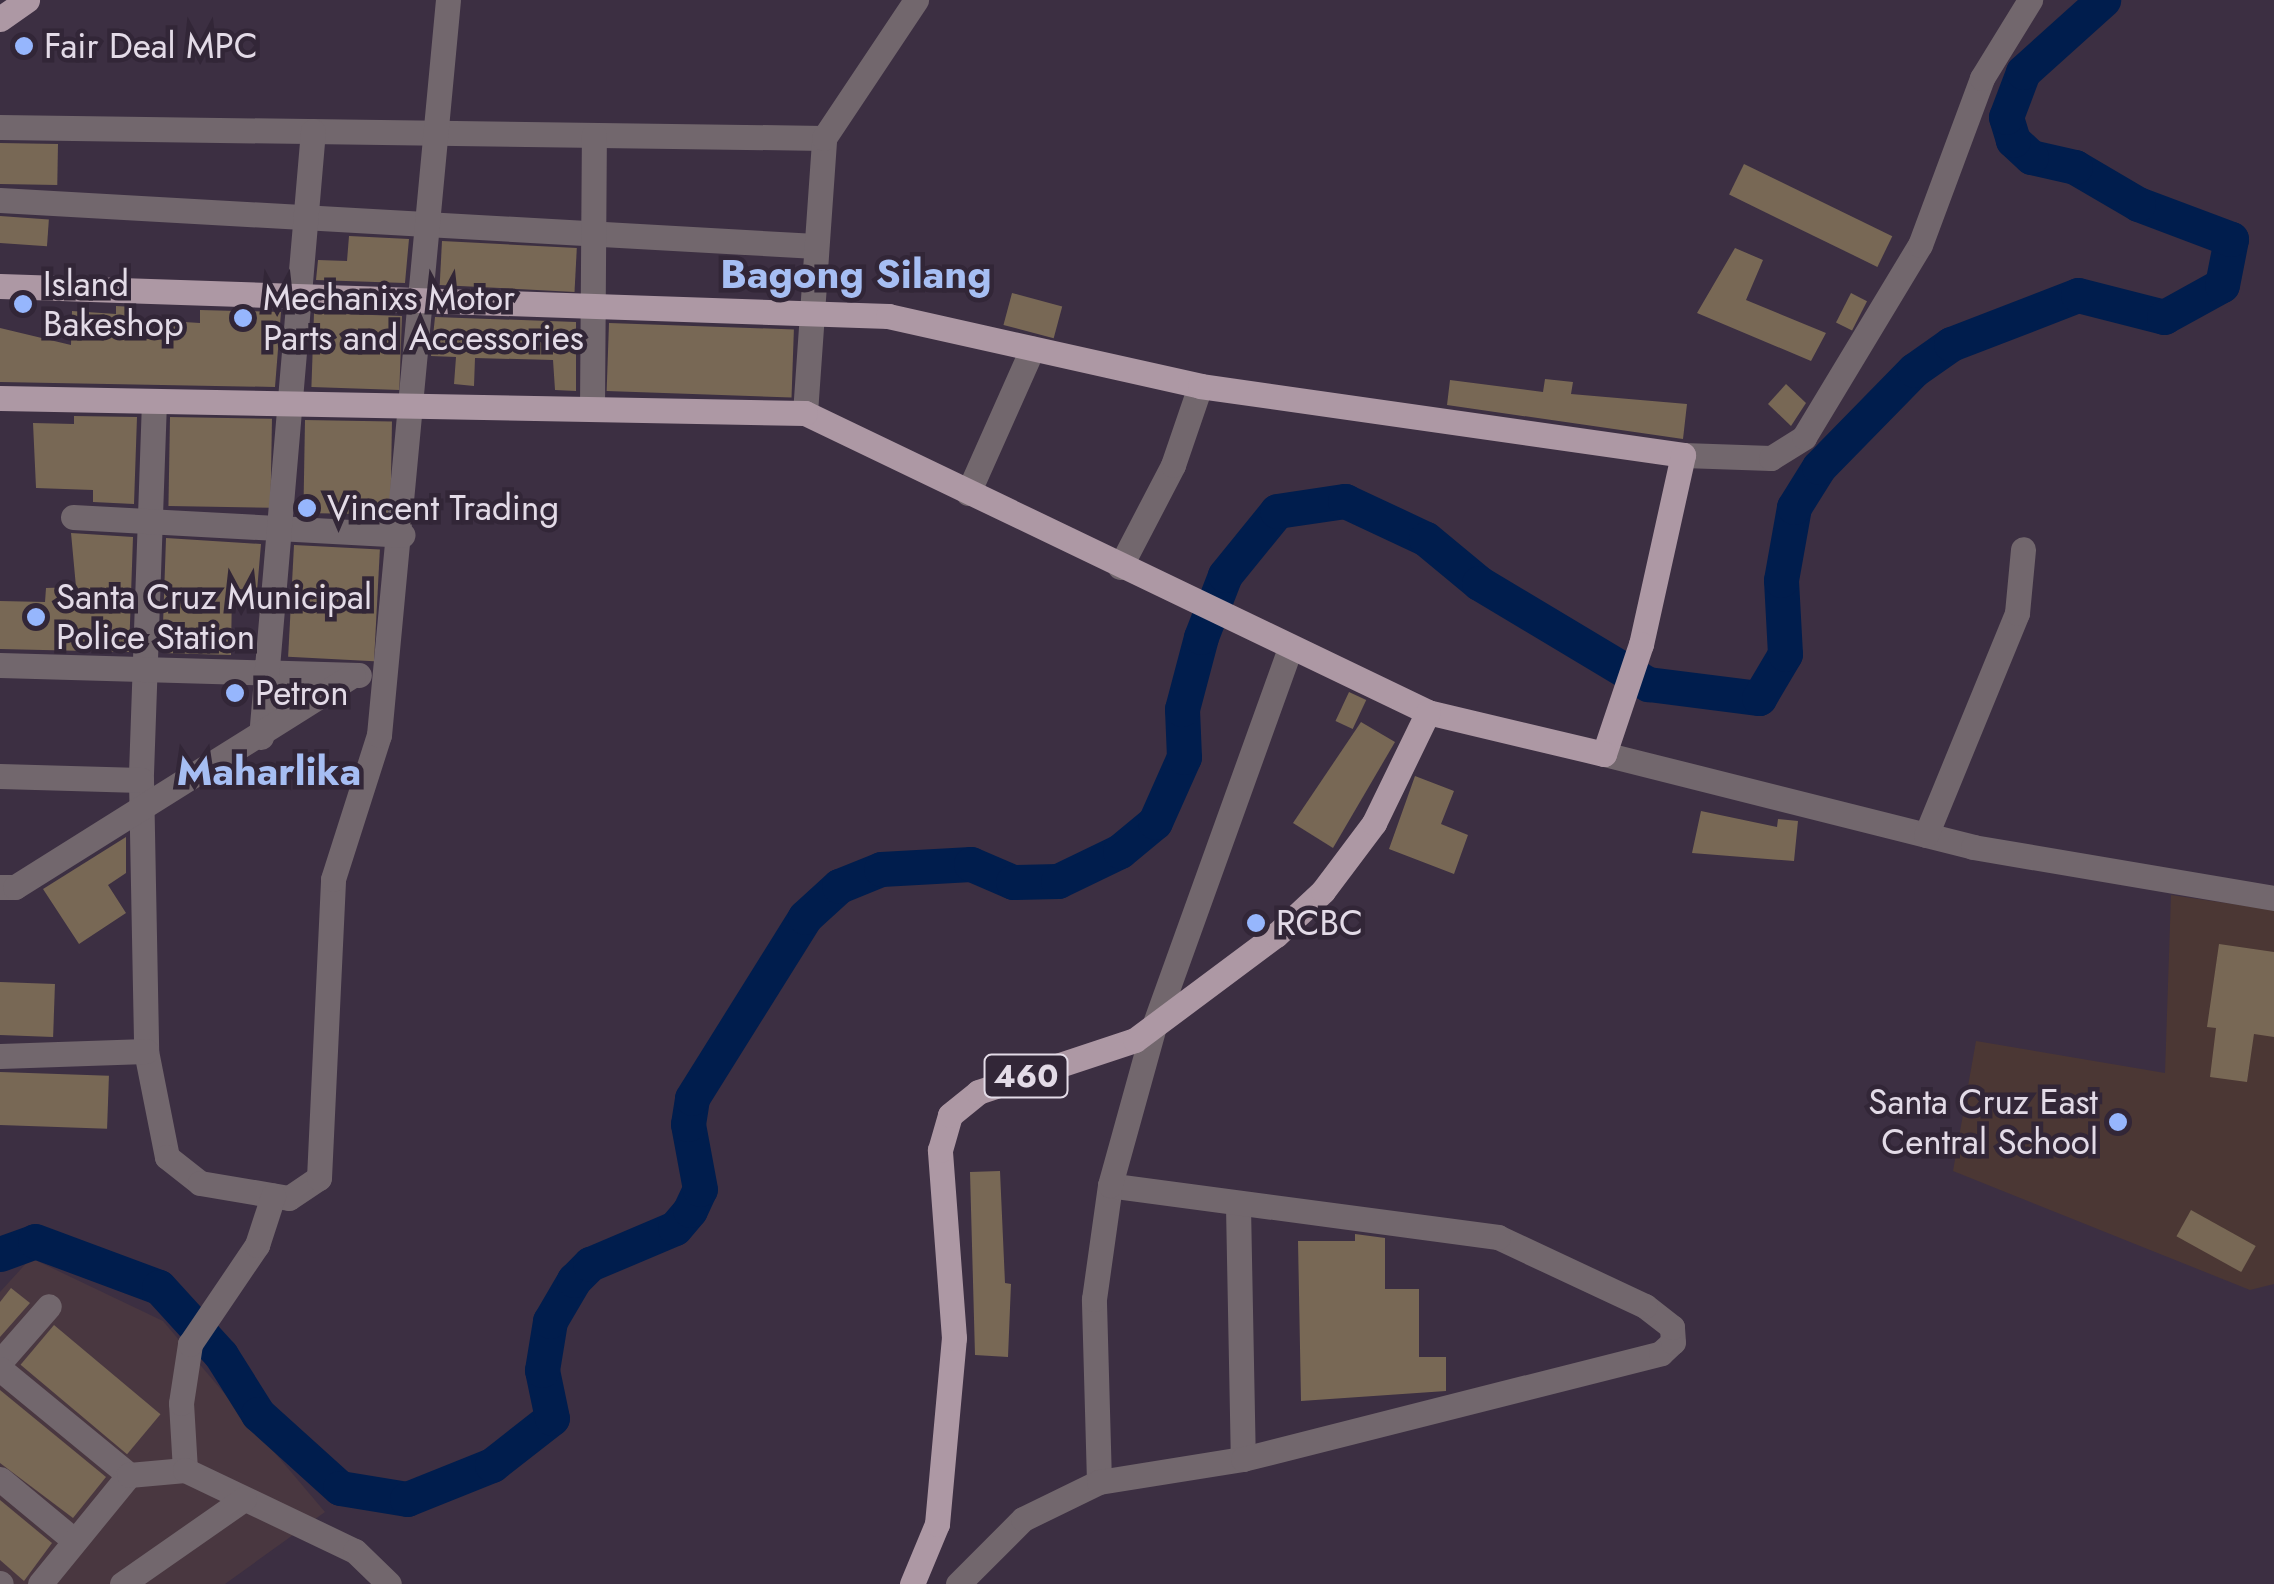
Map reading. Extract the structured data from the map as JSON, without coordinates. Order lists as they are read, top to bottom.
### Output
{
  "streets": {
    "main road": ["460"]
  },
  "districts": ["Bagong Silang", "Maharlika"],
  "places": [
    "Fair Deal MPC",
    "Island Bakeshop",
    "Mechanixs Motor Parts and Accessories",
    "Vincent Trading",
    "Santa Cruz Municipal Police Station",
    "Petron",
    "RCBC",
    "Santa Cruz East Central School"
  ]
}
